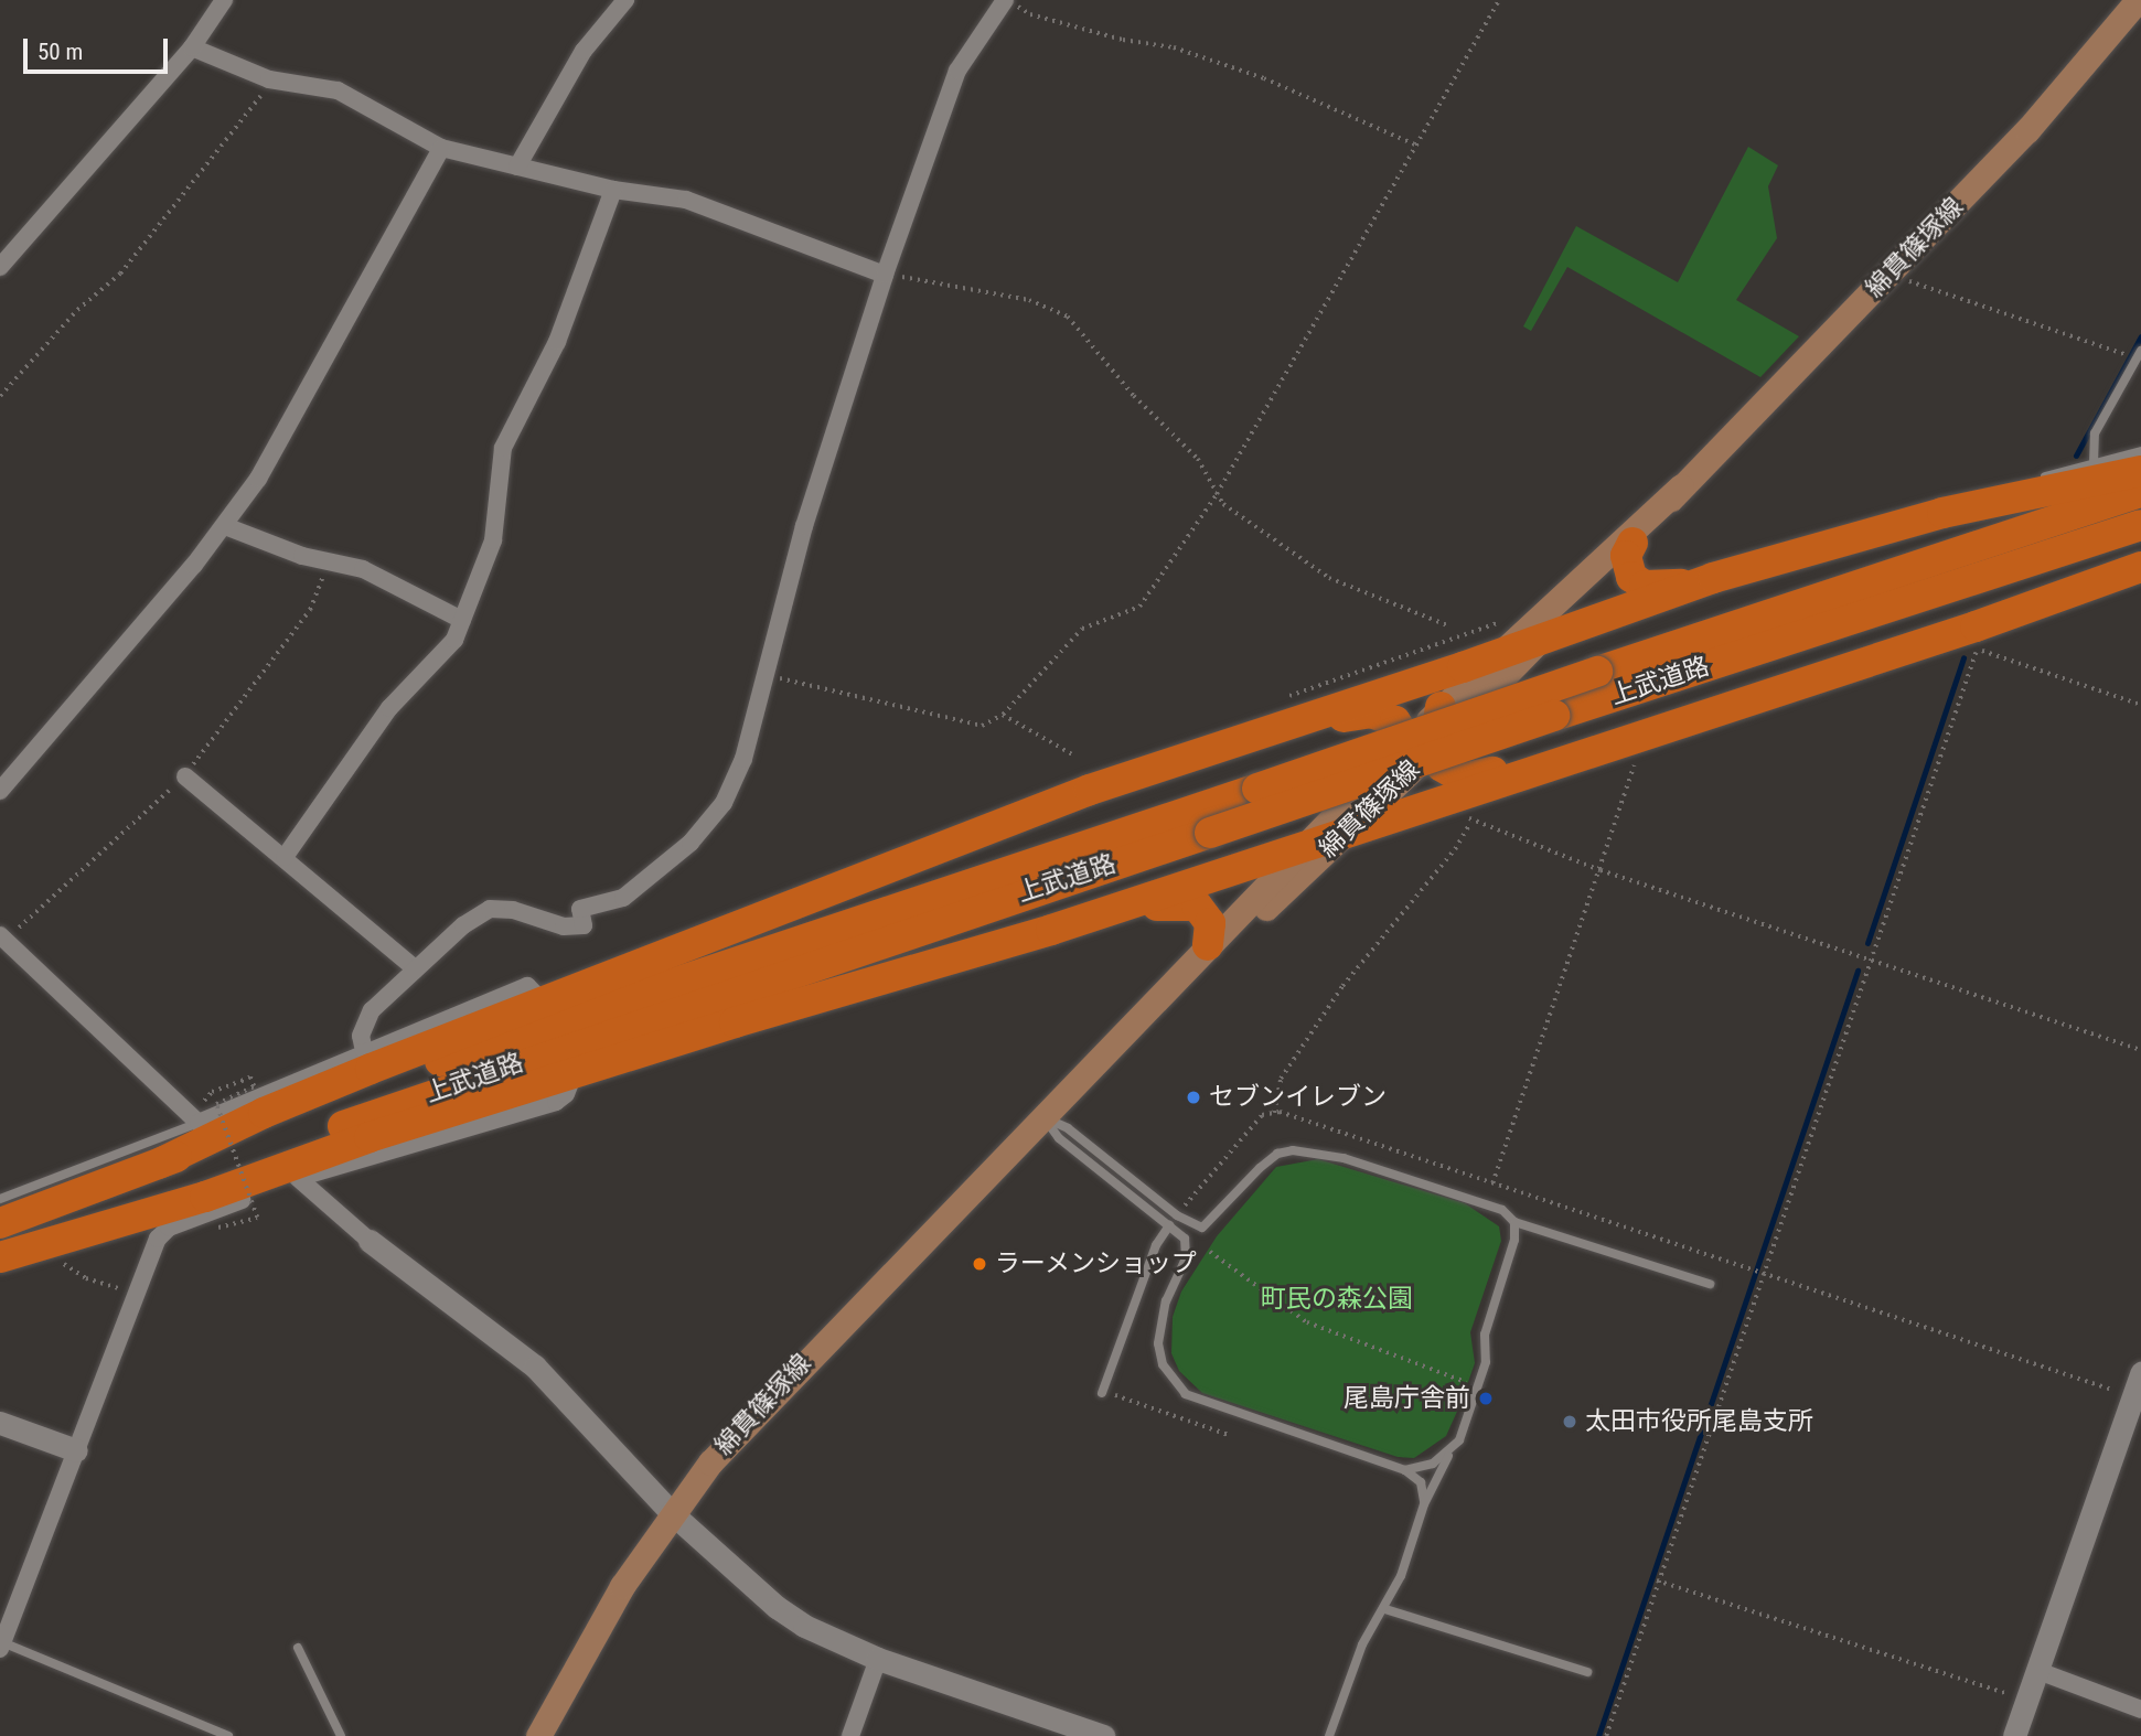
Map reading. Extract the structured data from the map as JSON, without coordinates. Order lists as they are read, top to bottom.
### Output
{
  "streets": {
    "highway": ["上武道路"],
    "main road": ["綿貫篠塚線"]
  },
  "parks": ["町民の森公園"],
  "places": [
    "セブンイレブン",
    "ラーメンショップ",
    "尾島庁舎前",
    "太田市役所尾島支所"
  ],
  "scale_bar": "50 m"
}
